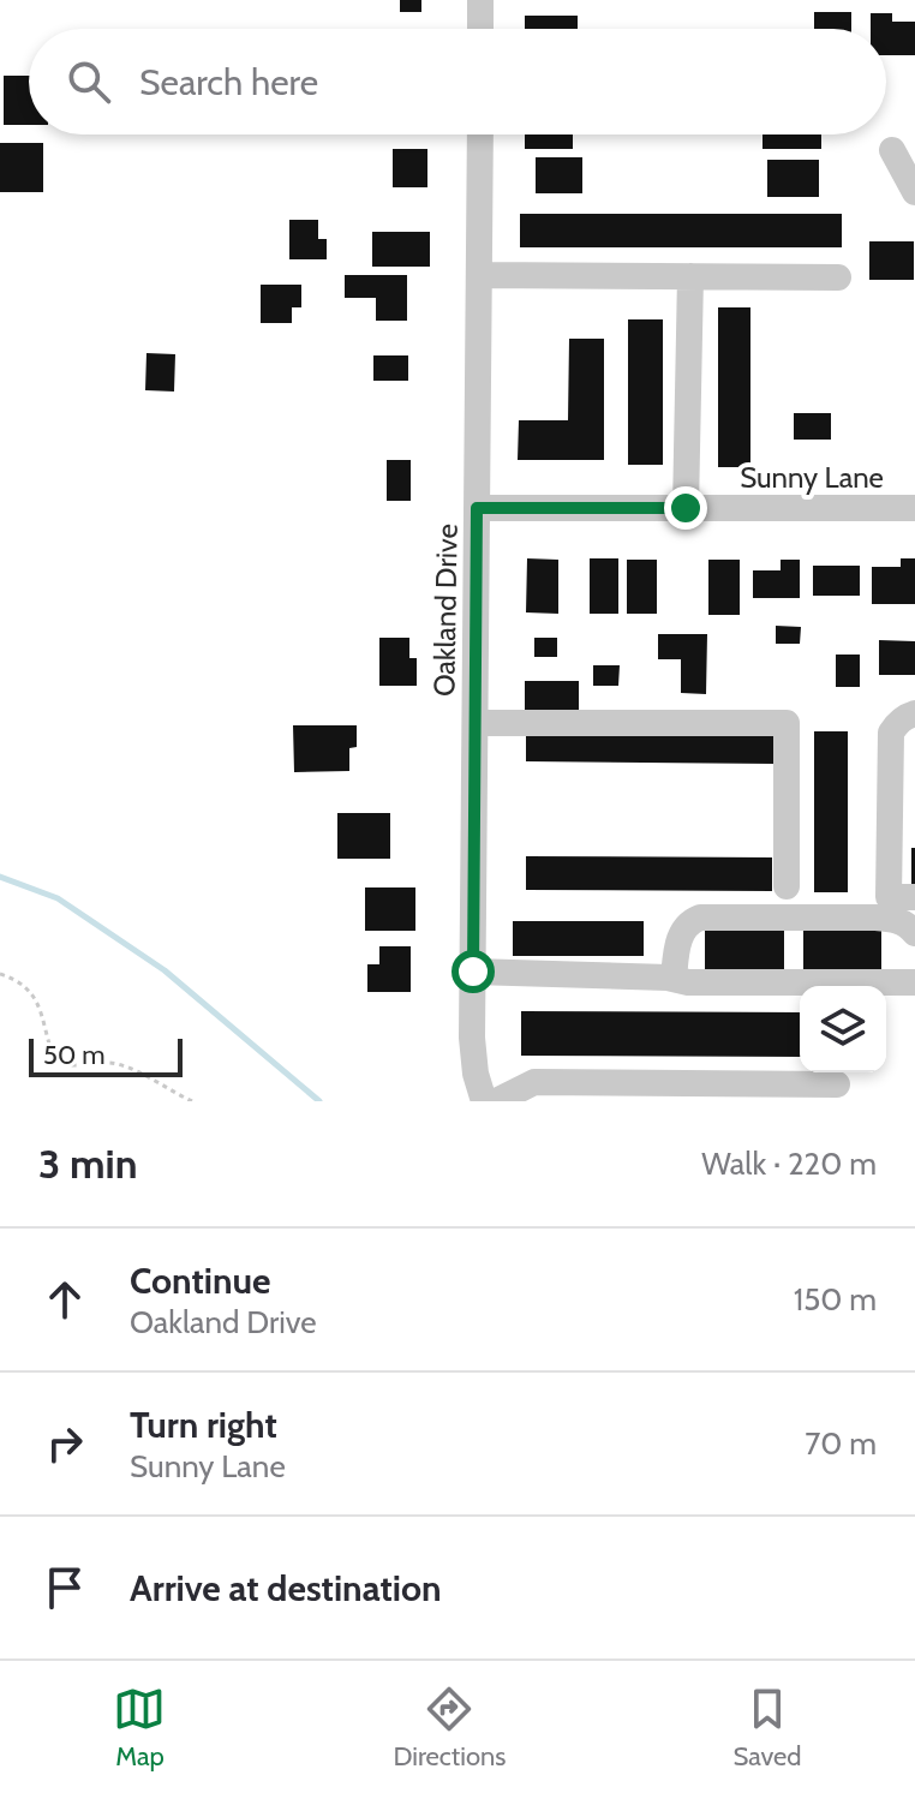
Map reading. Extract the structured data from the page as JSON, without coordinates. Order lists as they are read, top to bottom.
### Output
{
  "streets": {
    "street": ["Sunny Lane", "Oakland Drive"]
  },
  "crossings": [
    ["Sunny Lane", "Oakland Drive"]
  ],
  "scale_bar": "50 m",
  "page": {
    "search": "Search here",
    "scale": "50 m",
    "heading": ["3 min", "Walk · 220 m"],
    "list": [
      ["Continue", "Oakland Drive", "150 m"],
      ["Turn right", "Sunny Lane", "70 m"],
      "Arrive at destination"
    ],
    "nav": ["Map", "Directions", "Saved"]
  }
}
